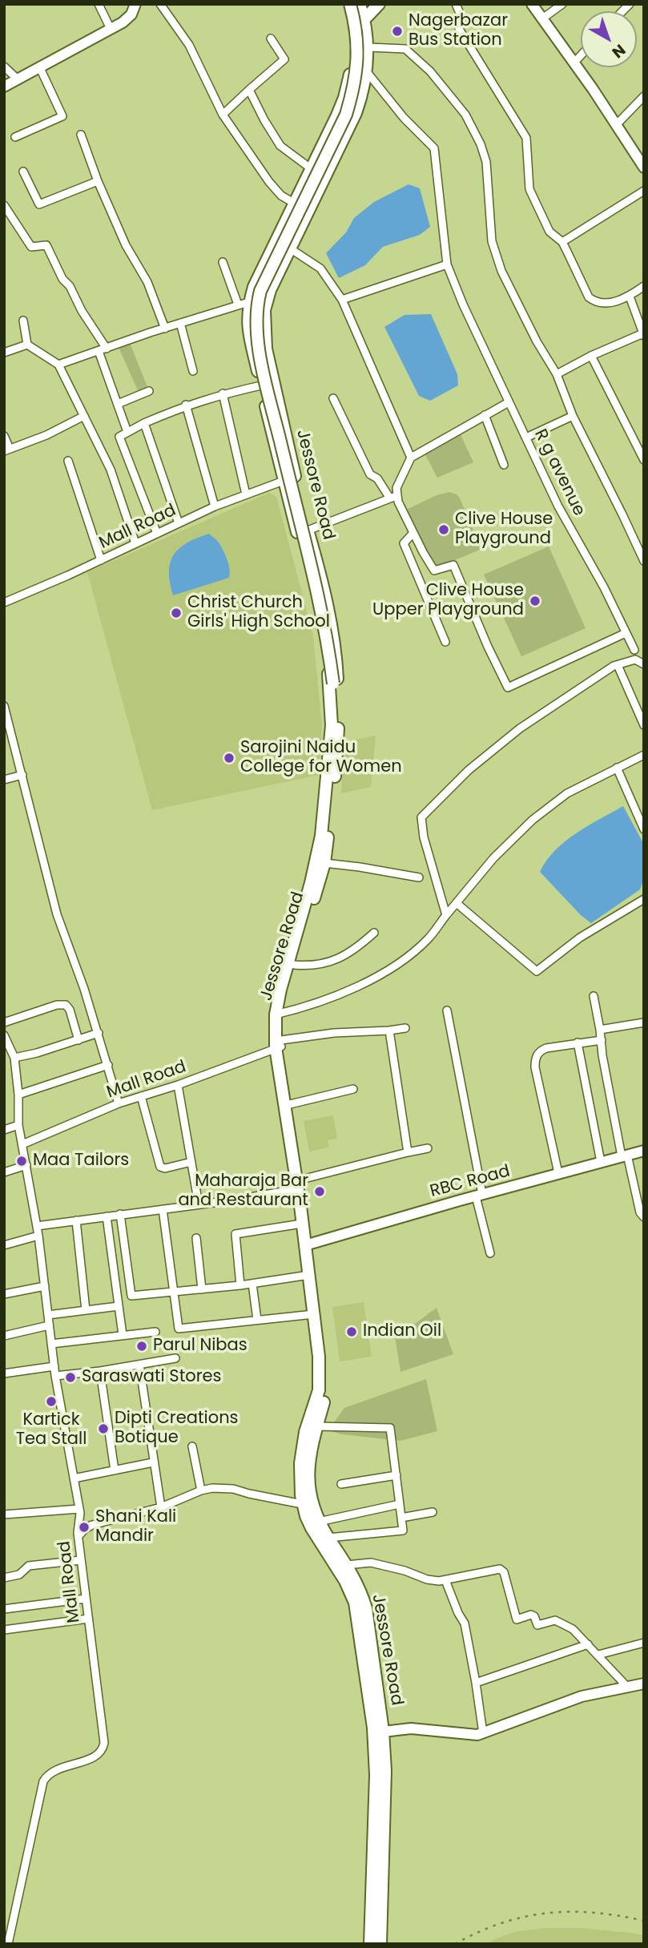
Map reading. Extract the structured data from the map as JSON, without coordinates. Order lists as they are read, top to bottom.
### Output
{
  "streets": {
    "main road": ["Jessore Road"],
    "street": ["R g avenue", "Mall Road", "RBC Road"]
  },
  "crossings": [
    ["R g avenue", "Jessore Road"],
    ["Jessore Road", "Mall Road"],
    ["Jessore Road", "RBC Road"]
  ],
  "places": [
    "Nagerbazar Bus Station",
    "Clive House Playground",
    "Clive House Upper Playground",
    "Christ Church Girls' High School",
    "Sarojini Naidu College for Women",
    "Maa Tailors",
    "Maharaja Bar and Restaurant",
    "Indian Oil",
    "Parul Nibas",
    "Saraswati Stores",
    "Kartick Tea Stall",
    "Dipti Creations Botique",
    "Shani Kali Mandir"
  ],
  "north": "bottom right"
}
